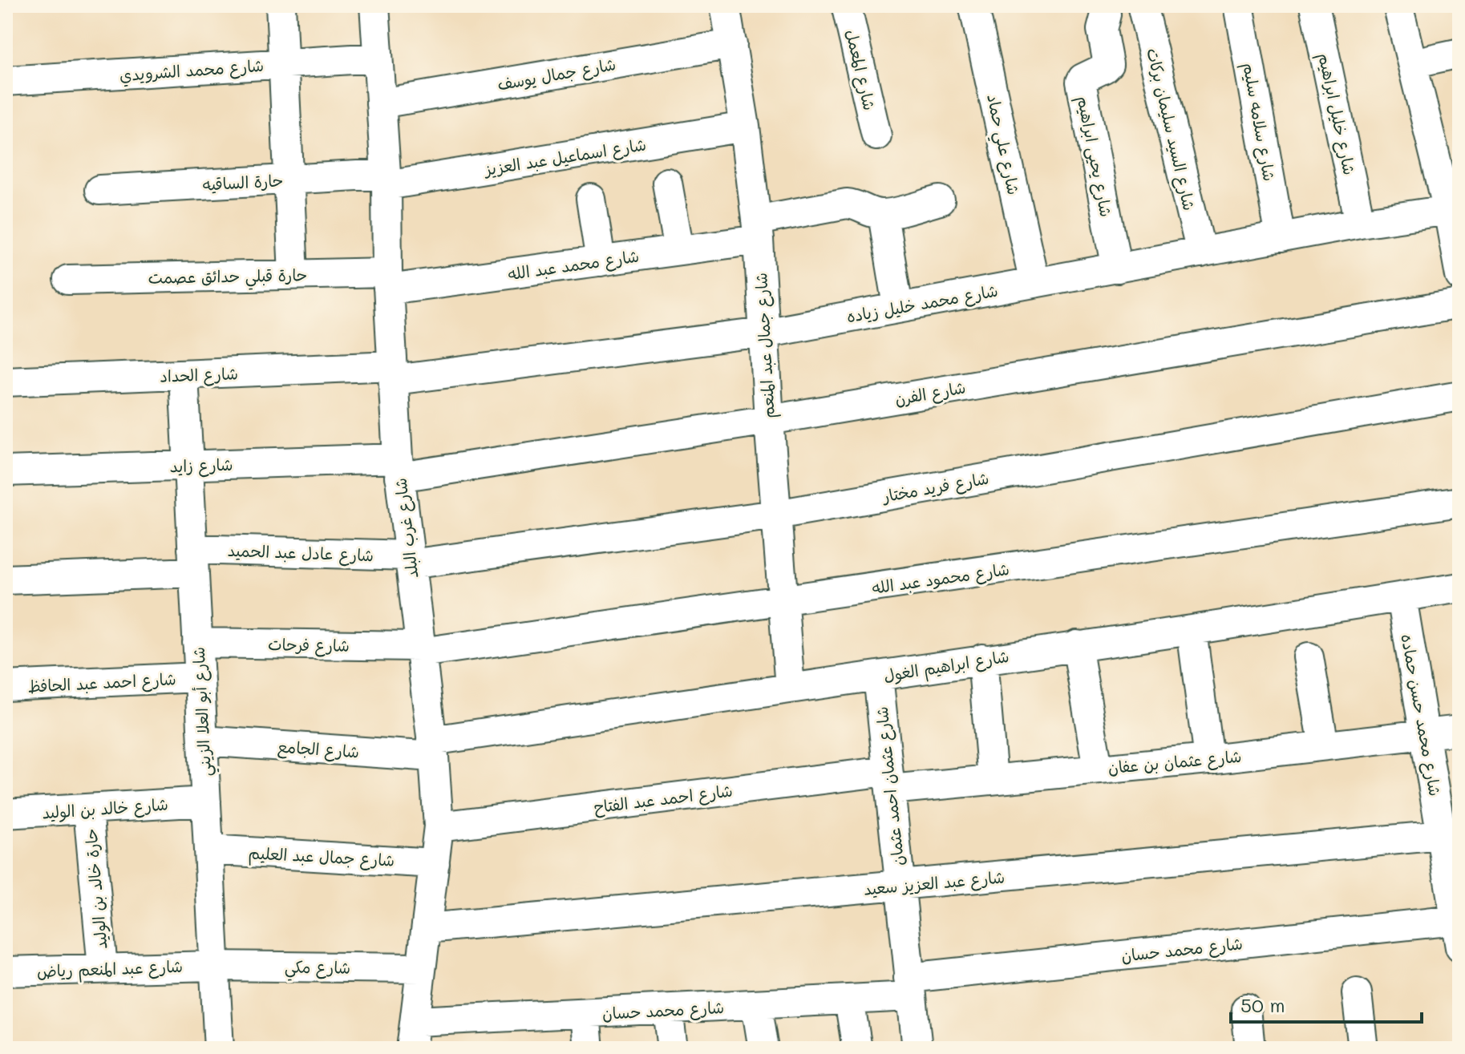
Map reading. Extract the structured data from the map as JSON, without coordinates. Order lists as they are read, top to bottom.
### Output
{
  "streets": {
    "street": [
      "شارع محمد الشرويدي",
      "شارع المعمل",
      "شارع جمال يوسف",
      "شارع خليل ابراهيم",
      "شارع سلامه سليم",
      "شارع السيد سليمان بركات",
      "شارع علي حماد",
      "شارع اسماعيل عبد العزيز",
      "شارع يحيى ابراهيم",
      "حارة الساقيه",
      "شارع محمد عبد الله",
      "حارة قبلي حدائق عصمت",
      "شارع محمد خليل زياده",
      "شارع جمال عبد المنعم",
      "شارع الحداد",
      "شارع الفرن",
      "شارع زايد",
      "شارع فريد مختار",
      "شارع غرب البلد",
      "شارع عادل عبد الحميد",
      "شارع محمود عبد الله",
      "شارع فرحات",
      "شارع ابراهيم الغول",
      "شارع احمد عبد الحافظ",
      "شارع أبو العلا الزيني",
      "شارع محمد حسن حماده",
      "شارع الجامع",
      "شارع عثمان بن عفان",
      "شارع عثمان احمد عثمان",
      "شارع احمد عبد الفتاح",
      "شارع خالد بن الوليد",
      "شارع جمال عبد العليم",
      "شارع عبد العزيز سعيد",
      "حارة خالد بن الوليد",
      "شارع محمد حسان",
      "شارع مكي",
      "شارع عبد المنعم رياض"
    ]
  },
  "crossings": [
    ["شارع محمد الشرويدي", "شارع غرب البلد"],
    ["شارع جمال يوسف", "شارع جمال عبد المنعم"],
    ["شارع جمال يوسف", "شارع غرب البلد"],
    ["شارع خليل ابراهيم", "شارع محمد خليل زياده"],
    ["شارع سلامه سليم", "شارع محمد خليل زياده"],
    ["شارع السيد سليمان بركات", "شارع محمد خليل زياده"],
    ["شارع علي حماد", "شارع محمد خليل زياده"],
    ["شارع اسماعيل عبد العزيز", "حارة الساقيه"],
    ["شارع اسماعيل عبد العزيز", "شارع جمال عبد المنعم"],
    ["شارع اسماعيل عبد العزيز", "شارع غرب البلد"],
    ["شارع يحيى ابراهيم", "شارع محمد خليل زياده"],
    ["حارة الساقيه", "شارع غرب البلد"],
    ["شارع محمد عبد الله", "حارة قبلي حدائق عصمت"],
    ["شارع محمد عبد الله", "شارع جمال عبد المنعم"],
    ["شارع محمد عبد الله", "شارع غرب البلد"],
    ["حارة قبلي حدائق عصمت", "شارع غرب البلد"],
    ["شارع محمد خليل زياده", "شارع جمال عبد المنعم"],
    ["شارع محمد خليل زياده", "شارع الحداد"],
    ["شارع محمد خليل زياده", "شارع غرب البلد"],
    ["شارع جمال عبد المنعم", "شارع الفرن"],
    ["شارع جمال عبد المنعم", "شارع فريد مختار"],
    ["شارع جمال عبد المنعم", "شارع محمود عبد الله"],
    ["شارع جمال عبد المنعم", "شارع ابراهيم الغول"],
    ["شارع الحداد", "شارع غرب البلد"],
    ["شارع الحداد", "شارع أبو العلا الزيني"],
    ["شارع الفرن", "شارع زايد"],
    ["شارع الفرن", "شارع غرب البلد"],
    ["شارع زايد", "شارع غرب البلد"],
    ["شارع زايد", "شارع أبو العلا الزيني"],
    ["شارع فريد مختار", "شارع غرب البلد"],
    ["شارع فريد مختار", "شارع عادل عبد الحميد"],
    ["شارع غرب البلد", "شارع عادل عبد الحميد"],
    ["شارع غرب البلد", "شارع محمود عبد الله"],
    ["شارع غرب البلد", "شارع فرحات"],
    ["شارع غرب البلد", "شارع ابراهيم الغول"],
    ["شارع غرب البلد", "شارع الجامع"],
    ["شارع غرب البلد", "شارع احمد عبد الفتاح"],
    ["شارع غرب البلد", "شارع جمال عبد العليم"],
    ["شارع غرب البلد", "شارع عبد العزيز سعيد"],
    ["شارع غرب البلد", "شارع محمد حسان"],
    ["شارع غرب البلد", "شارع مكي"],
    ["شارع عادل عبد الحميد", "شارع أبو العلا الزيني"],
    ["شارع محمود عبد الله", "شارع فرحات"],
    ["شارع فرحات", "شارع أبو العلا الزيني"],
    ["شارع ابراهيم الغول", "شارع محمد حسن حماده"],
    ["شارع ابراهيم الغول", "شارع الجامع"],
    ["شارع ابراهيم الغول", "شارع عثمان احمد عثمان"],
    ["شارع احمد عبد الحافظ", "شارع أبو العلا الزيني"],
    ["شارع أبو العلا الزيني", "شارع الجامع"],
    ["شارع أبو العلا الزيني", "شارع خالد بن الوليد"],
    ["شارع أبو العلا الزيني", "شارع جمال عبد العليم"],
    ["شارع أبو العلا الزيني", "شارع مكي"],
    ["شارع أبو العلا الزيني", "شارع عبد المنعم رياض"],
    ["شارع محمد حسن حماده", "شارع عثمان بن عفان"],
    ["شارع محمد حسن حماده", "شارع عبد العزيز سعيد"],
    ["شارع محمد حسن حماده", "شارع محمد حسان"],
    ["شارع عثمان بن عفان", "شارع عثمان احمد عثمان"],
    ["شارع عثمان بن عفان", "شارع احمد عبد الفتاح"],
    ["شارع عثمان احمد عثمان", "شارع احمد عبد الفتاح"],
    ["شارع عثمان احمد عثمان", "شارع عبد العزيز سعيد"],
    ["شارع عثمان احمد عثمان", "شارع محمد حسان"],
    ["شارع خالد بن الوليد", "حارة خالد بن الوليد"],
    ["حارة خالد بن الوليد", "شارع عبد المنعم رياض"],
    ["شارع مكي", "شارع عبد المنعم رياض"]
  ],
  "scale_bar": "50 m"
}
